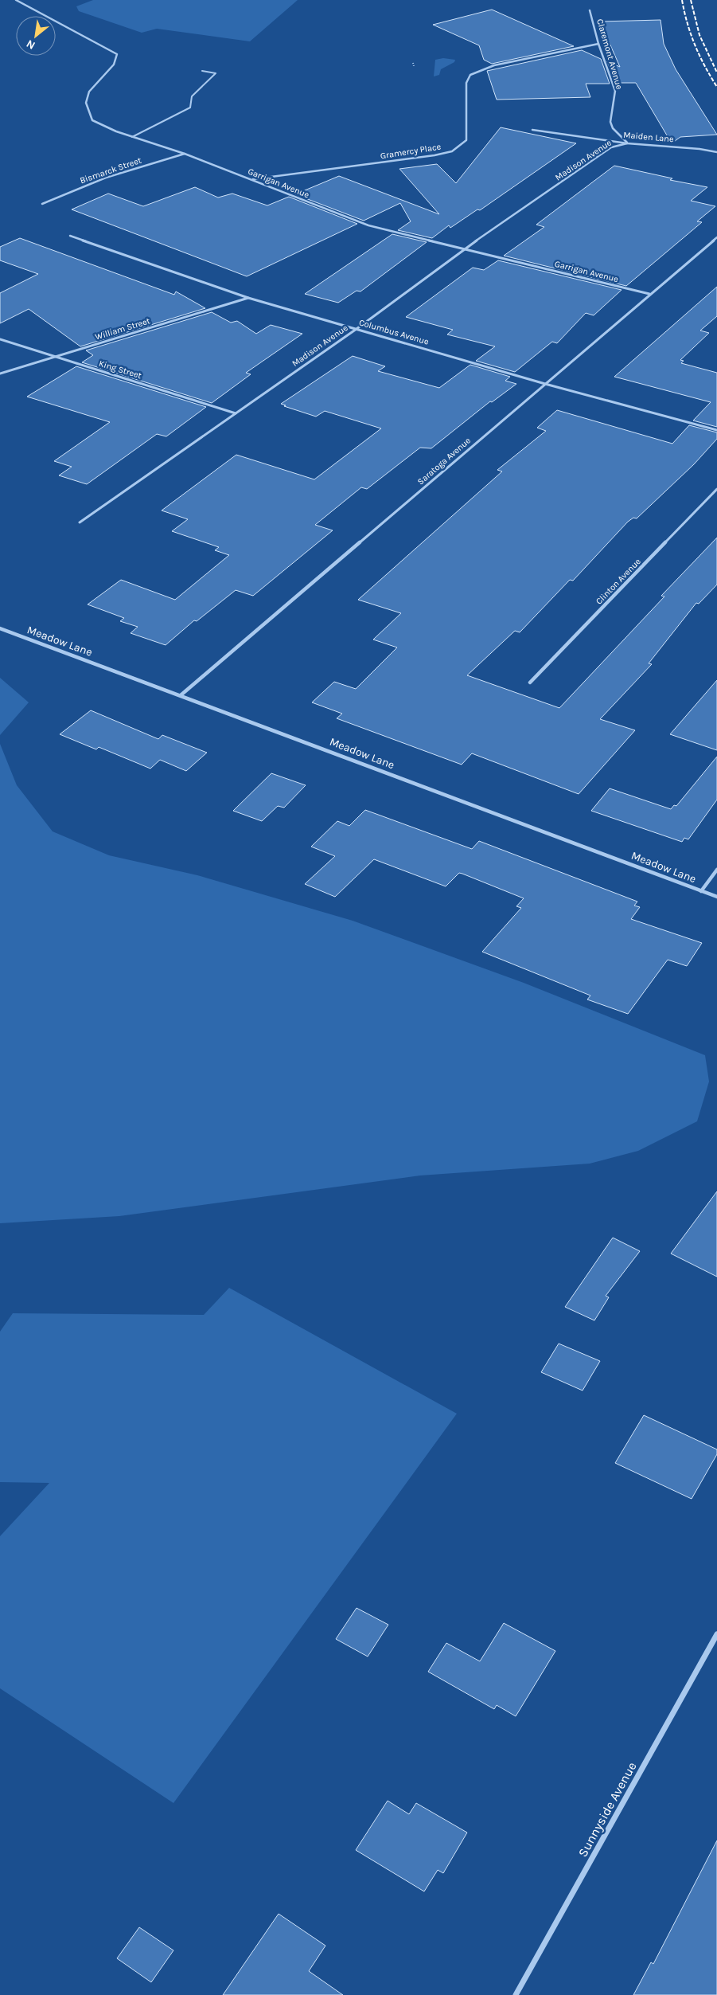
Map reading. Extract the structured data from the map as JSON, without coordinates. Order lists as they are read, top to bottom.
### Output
{
  "streets": {
    "street": [
      "Claremont Avenue",
      "Maiden Lane",
      "Gramercy Place",
      "Madison Avenue",
      "Bismarck Street",
      "Garrigan Avenue",
      "William Street",
      "Columbus Avenue",
      "King Street",
      "Saratoga Avenue",
      "Clinton Avenue",
      "Meadow Lane",
      "Sunnyside Avenue"
    ]
  },
  "crossings": [
    ["Claremont Avenue", "Maiden Lane"],
    ["Claremont Avenue", "Gramercy Place"],
    ["Claremont Avenue", "Madison Avenue"],
    ["Maiden Lane", "Madison Avenue"],
    ["Gramercy Place", "Garrigan Avenue"],
    ["Madison Avenue", "Garrigan Avenue"],
    ["Madison Avenue", "Columbus Avenue"],
    ["Madison Avenue", "King Street"],
    ["Bismarck Street", "Garrigan Avenue"],
    ["Garrigan Avenue", "Saratoga Avenue"],
    ["William Street", "Columbus Avenue"],
    ["William Street", "King Street"],
    ["Columbus Avenue", "Saratoga Avenue"],
    ["Saratoga Avenue", "Meadow Lane"]
  ],
  "north": "bottom left"
}
